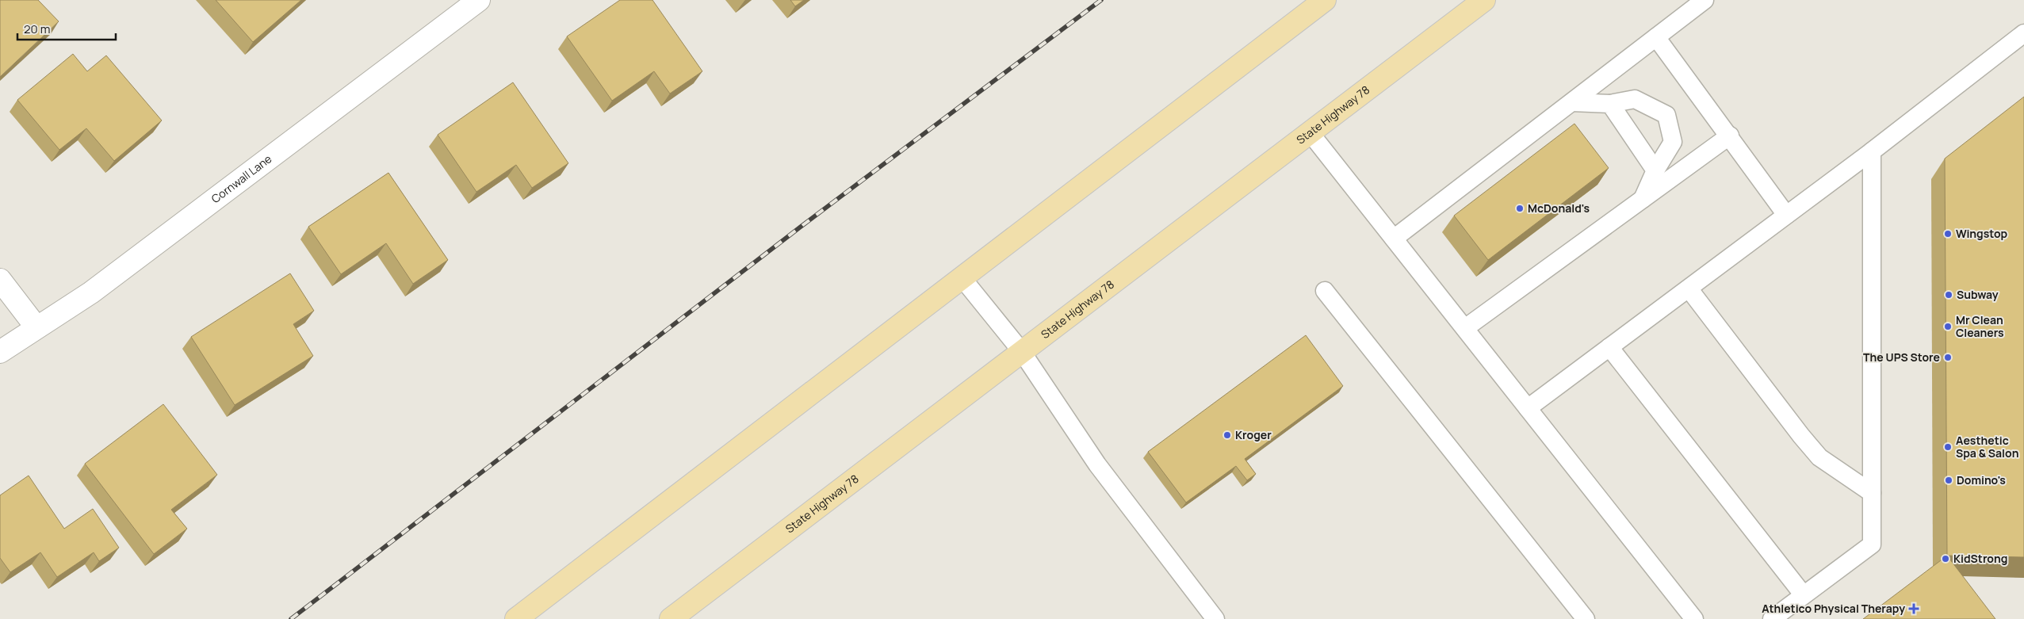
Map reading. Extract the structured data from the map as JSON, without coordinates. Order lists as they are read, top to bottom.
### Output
{
  "streets": {
    "main road": ["State Highway 78"],
    "street": ["Cornwall Lane"]
  },
  "places": {
    "other": [
      "McDonald's",
      "Wingstop",
      "Subway",
      "Mr Clean Cleaners",
      "The UPS Store",
      "Kroger",
      "Aesthetic Spa & Salon",
      "Domino's",
      "KidStrong"
    ],
    "health": ["Athletico Physical Therapy"]
  },
  "scale_bar": "20 m"
}
